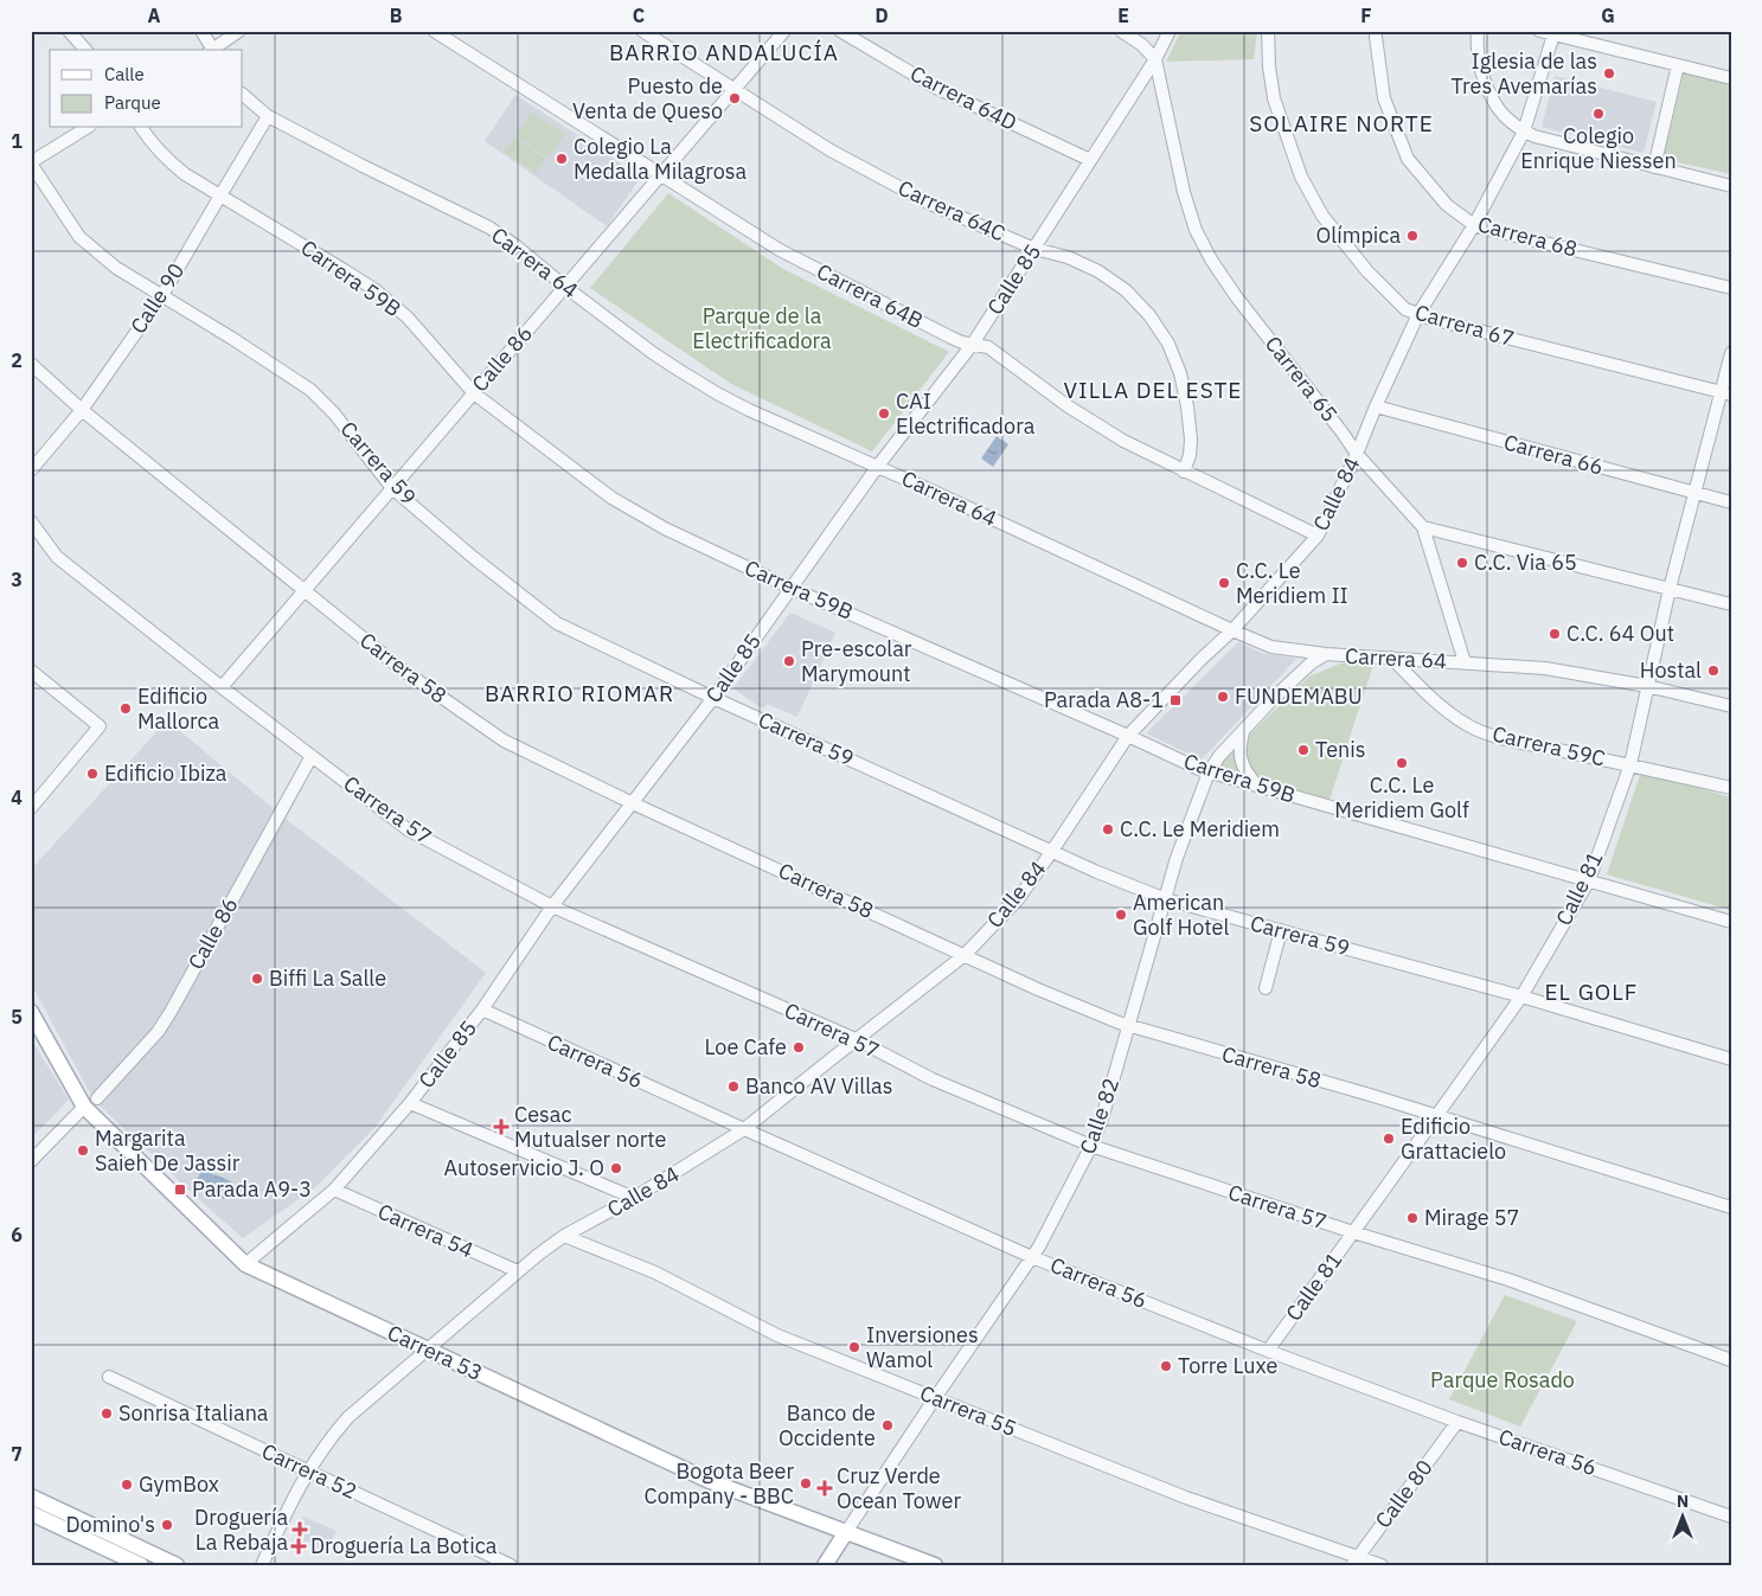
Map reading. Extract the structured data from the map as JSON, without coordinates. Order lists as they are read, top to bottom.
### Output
{
  "streets": {
    "main road": ["Calle 82", "Carrera 53"],
    "street": [
      "Carrera 64D",
      "Carrera 64C",
      "Carrera 68",
      "Carrera 64",
      "Carrera 59B",
      "Calle 85",
      "Carrera 64B",
      "Calle 90",
      "Carrera 67",
      "Calle 86",
      "Carrera 65",
      "Carrera 66",
      "Carrera 59",
      "Calle 84",
      "Carrera 58",
      "Carrera 59C",
      "Carrera 57",
      "Calle 81",
      "Carrera 56",
      "Carrera 54",
      "Carrera 55",
      "Carrera 52",
      "Calle 80"
    ]
  },
  "crossings": [
    ["Carrera 64D", "Calle 85"],
    ["Carrera 64C", "Calle 85"],
    ["Carrera 64C", "Carrera 64B"],
    ["Carrera 64C", "Calle 86"],
    ["Carrera 68", "Calle 84"],
    ["Carrera 64", "Calle 85"],
    ["Carrera 64", "Calle 90"],
    ["Carrera 64", "Calle 86"],
    ["Carrera 64", "Calle 84"],
    ["Carrera 64", "Carrera 59C"],
    ["Carrera 64", "Calle 81"],
    ["Carrera 64", "Calle 82"],
    ["Carrera 59B", "Calle 85"],
    ["Carrera 59B", "Calle 90"],
    ["Carrera 59B", "Calle 86"],
    ["Carrera 59B", "Calle 84"],
    ["Carrera 59B", "Calle 81"],
    ["Carrera 59B", "Calle 82"],
    ["Calle 85", "Carrera 64B"],
    ["Calle 85", "Carrera 65"],
    ["Calle 85", "Carrera 59"],
    ["Calle 85", "Carrera 58"],
    ["Calle 85", "Carrera 57"],
    ["Calle 85", "Carrera 56"],
    ["Calle 85", "Carrera 54"],
    ["Calle 85", "Carrera 53"],
    ["Carrera 64B", "Calle 86"],
    ["Carrera 64B", "Calle 84"],
    ["Calle 90", "Carrera 59"],
    ["Calle 90", "Carrera 58"],
    ["Carrera 67", "Calle 84"],
    ["Carrera 67", "Calle 81"],
    ["Calle 86", "Carrera 59"],
    ["Calle 86", "Carrera 58"],
    ["Calle 86", "Carrera 57"],
    ["Calle 86", "Carrera 53"],
    ["Carrera 65", "Calle 84"],
    ["Carrera 66", "Calle 84"],
    ["Carrera 66", "Calle 81"],
    ["Carrera 59", "Calle 84"],
    ["Carrera 59", "Calle 81"],
    ["Carrera 59", "Calle 82"],
    ["Calle 84", "Carrera 58"],
    ["Calle 84", "Carrera 57"],
    ["Calle 84", "Carrera 56"],
    ["Calle 84", "Carrera 54"],
    ["Calle 84", "Carrera 53"],
    ["Calle 84", "Carrera 55"],
    ["Calle 84", "Carrera 52"],
    ["Carrera 58", "Calle 81"],
    ["Carrera 58", "Calle 82"],
    ["Carrera 59C", "Calle 81"],
    ["Carrera 57", "Calle 81"],
    ["Carrera 57", "Calle 82"],
    ["Calle 81", "Carrera 56"],
    ["Carrera 56", "Calle 82"],
    ["Carrera 56", "Calle 80"],
    ["Calle 82", "Carrera 53"],
    ["Calle 82", "Carrera 55"],
    ["Carrera 55", "Calle 80"]
  ],
  "districts": [
    "BARRIO ANDALUCÍA",
    "SOLAIRE NORTE",
    "VILLA DEL ESTE",
    "BARRIO RIOMAR",
    "EL GOLF"
  ],
  "parks": ["Parque de la Electrificadora", "Parque Rosado"],
  "places": {
    "other": [
      "Iglesia de las Tres Avemarías",
      "Puesto de Venta de Queso",
      "Colegio Enrique Niessen",
      "Colegio La Medalla Milagrosa",
      "Olímpica",
      "CAI Electrificadora",
      "C.C. Via 65",
      "C.C. Le Meridiem II",
      "C.C. 64 Out",
      "Pre-escolar Marymount",
      "Hostal",
      "FUNDEMABU",
      "Edificio Mallorca",
      "Tenis",
      "C.C. Le Meridiem Golf",
      "Edificio Ibiza",
      "C.C. Le Meridiem",
      "American Golf Hotel",
      "Biffi La Salle",
      "Loe Cafe",
      "Banco AV Villas",
      "Edificio Grattacielo",
      "Margarita Saieh De Jassir",
      "Autoservicio J. O",
      "Mirage 57",
      "Inversiones Wamol",
      "Torre Luxe",
      "Sonrisa Italiana",
      "Banco de Occidente",
      "Bogota Beer Company - BBC",
      "GymBox",
      "Domino's"
    ],
    "transit": ["Parada A8-1", "Parada A9-3"],
    "health": [
      "Cesac Mutualser norte",
      "Cruz Verde Ocean Tower",
      "Droguería La Rebaja",
      "Droguería La Botica"
    ]
  },
  "legend": ["Calle", "Parque"],
  "north": "top",
  "grid": {
    "columns": [
      "A",
      "B",
      "C",
      "D",
      "E",
      "F",
      "G"
    ],
    "rows": [
      "1",
      "2",
      "3",
      "4",
      "5",
      "6",
      "7"
    ]
  }
}
